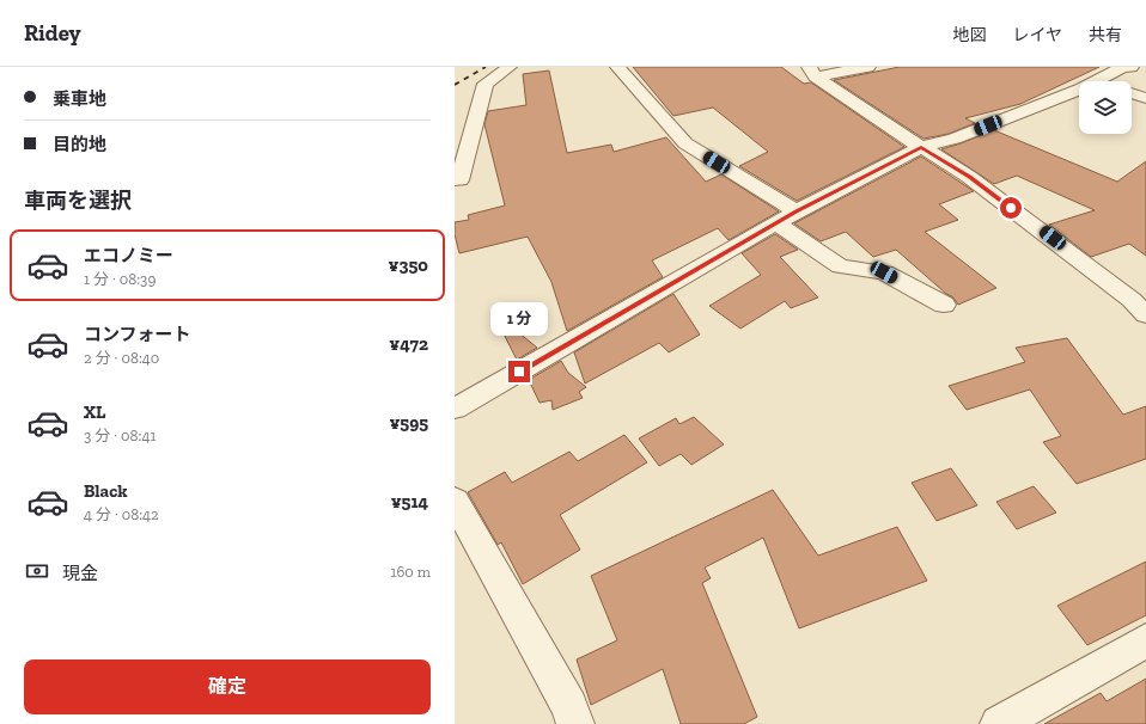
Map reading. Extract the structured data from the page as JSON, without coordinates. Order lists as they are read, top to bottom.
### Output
{
  "page": {
    "header": "Ridey",
    "nav": ["地図", "レイヤ", "共有"],
    "banner": ["乗車地", "目的地"],
    "heading": "車両を選択",
    "list": [
      {
        "name": "エコノミー",
        "note": "1 分 · 08:39",
        "value": "¥350"
      },
      {
        "name": "コンフォート",
        "note": "2 分 · 08:40",
        "value": "¥472"
      },
      {
        "name": "XL",
        "note": "3 分 · 08:41",
        "value": "¥595"
      },
      {
        "name": "Black",
        "note": "4 分 · 08:42",
        "value": "¥514"
      }
    ],
    "bubble": "1 分",
    "pay": ["現金", "160 m"],
    "buttons": "確定"
  }
}
